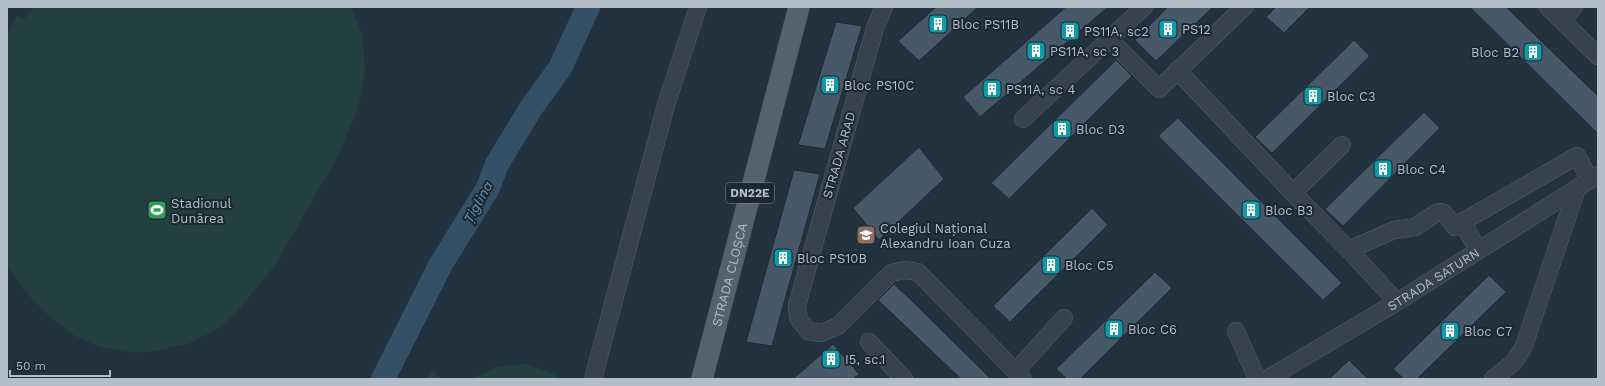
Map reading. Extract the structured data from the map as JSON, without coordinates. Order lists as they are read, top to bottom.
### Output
{
  "streets": {
    "main road": ["DN22E", "STRADA CLOȘCA"],
    "street": ["STRADA ARAD", "STRADA SATURN"]
  },
  "water": ["Țiglina"],
  "places": {
    "building": [
      "Bloc PS11B",
      "PS12",
      "PS11A, sc2",
      "PS11A, sc 3",
      "Bloc B2",
      "Bloc PS10C",
      "PS11A, sc 4",
      "Bloc C3",
      "Bloc D3",
      "Bloc C4",
      "Bloc B3",
      "Bloc PS10B",
      "Bloc C5",
      "Bloc C6",
      "Bloc C7",
      "I5, sc.1"
    ],
    "sports": ["Stadionul Dunărea"],
    "school or university": ["Colegiul Național Alexandru Ioan Cuza"]
  },
  "scale_bar": "50 m"
}
